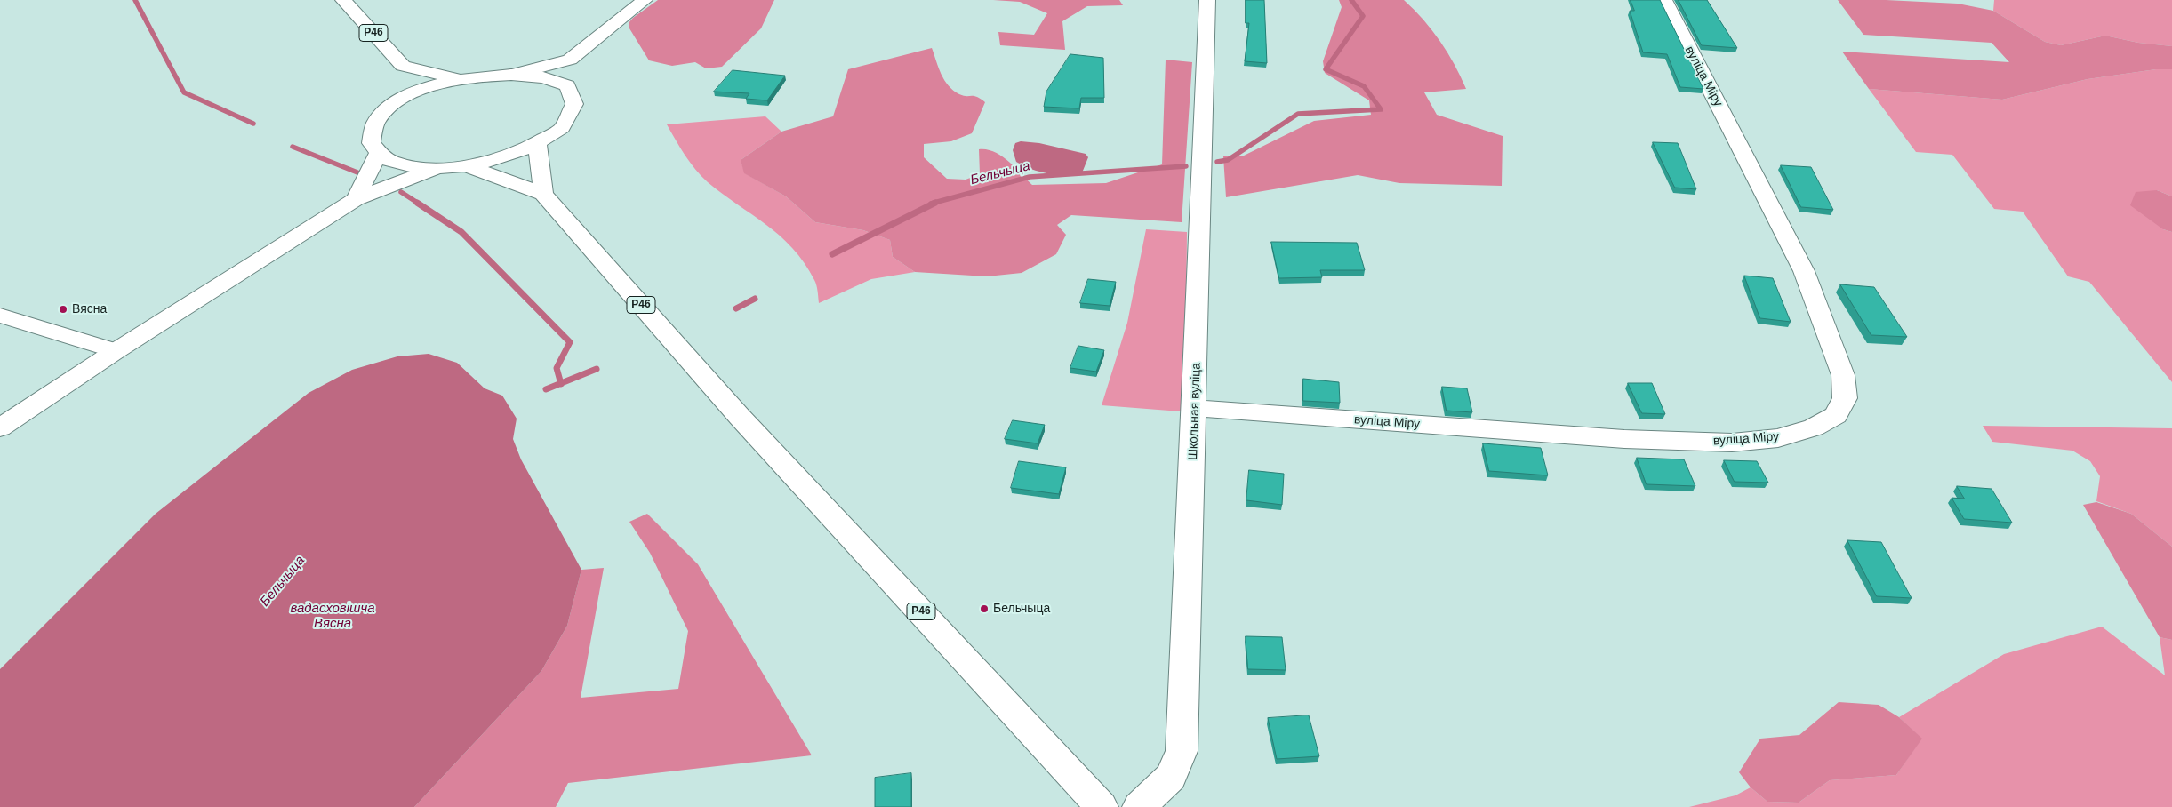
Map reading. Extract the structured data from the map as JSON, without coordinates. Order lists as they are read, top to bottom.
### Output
{
  "streets": {
    "street": ["Р46", "вуліца Міру", "Школьная вуліца"]
  },
  "crossings": [
    ["вуліца Міру", "Школьная вуліца"]
  ],
  "water": ["Бельчыца", "вадасховішча Вясна"],
  "places": ["Вясна", "Бельчыца"]
}
